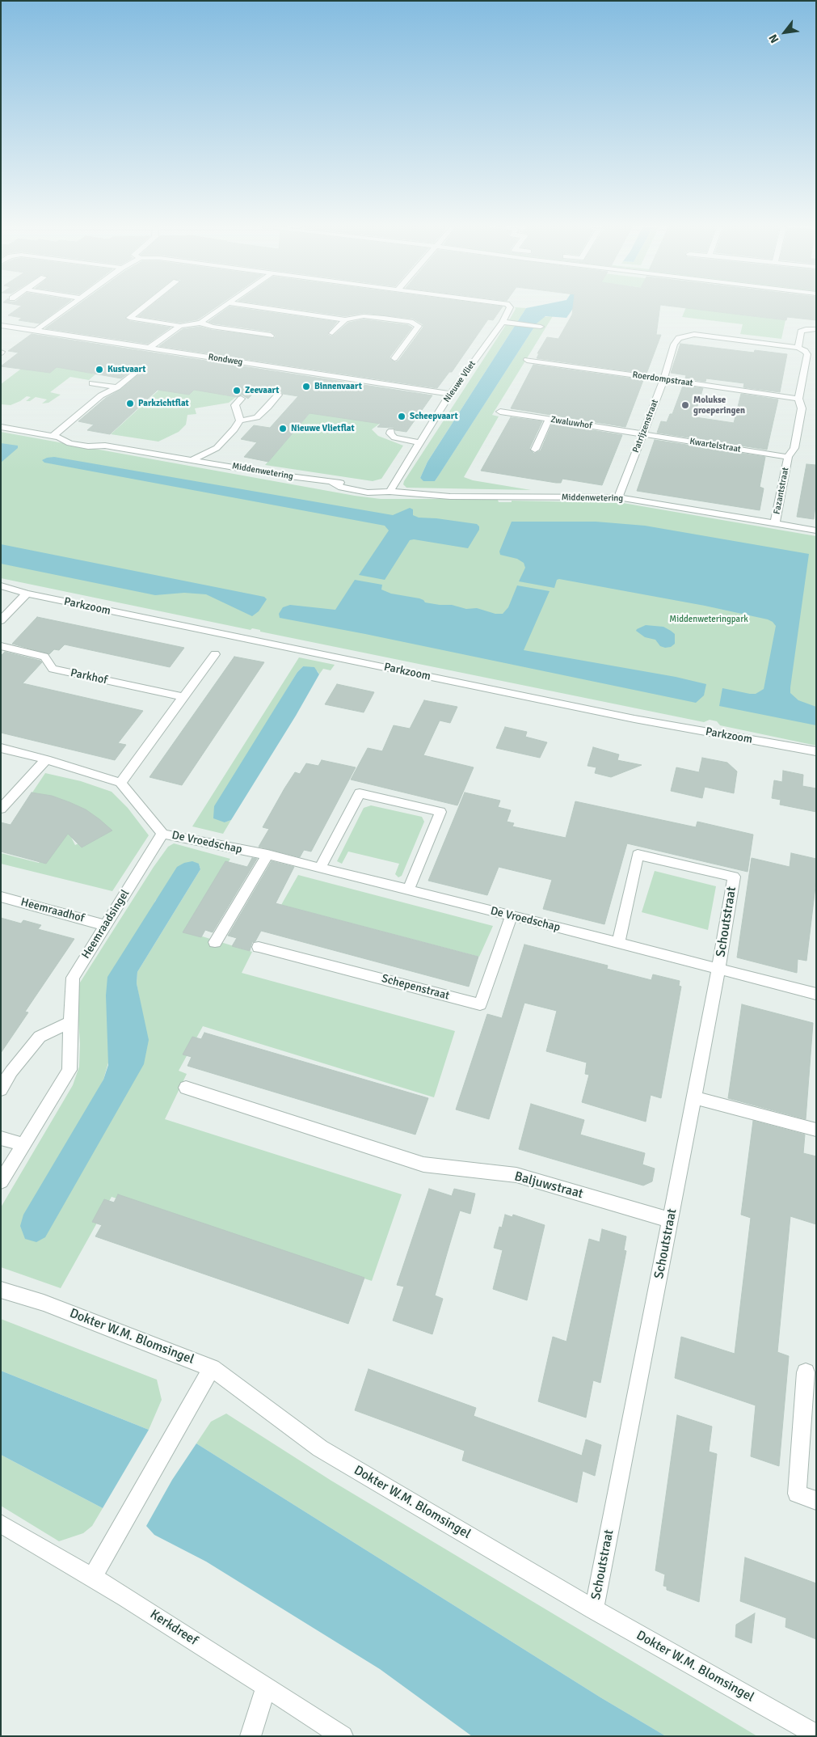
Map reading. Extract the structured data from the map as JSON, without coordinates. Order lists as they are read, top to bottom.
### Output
{
  "streets": {
    "street": [
      "Rondweg",
      "Roerdompstraat",
      "Nieuwe Vliet",
      "Zwaluwhof",
      "Patrijzenstraat",
      "Kwartelstraat",
      "Middenwetering",
      "Fazantstraat",
      "Parkzoom",
      "Parkhof",
      "De Vroedschap",
      "Heemraadhof",
      "Schoutstraat",
      "Heemraadsingel",
      "Schepenstraat",
      "Baljuwstraat",
      "Dokter W.M. Blomsingel",
      "Kerkdreef"
    ]
  },
  "crossings": [
    ["Rondweg", "Nieuwe Vliet"],
    ["Roerdompstraat", "Patrijzenstraat"],
    ["Roerdompstraat", "Fazantstraat"],
    ["Nieuwe Vliet", "Middenwetering"],
    ["Zwaluwhof", "Patrijzenstraat"],
    ["Zwaluwhof", "Kwartelstraat"],
    ["Patrijzenstraat", "Kwartelstraat"],
    ["Patrijzenstraat", "Middenwetering"],
    ["Patrijzenstraat", "Fazantstraat"],
    ["Kwartelstraat", "Fazantstraat"],
    ["Middenwetering", "Fazantstraat"],
    ["De Vroedschap", "Schoutstraat"],
    ["De Vroedschap", "Heemraadsingel"],
    ["De Vroedschap", "Schepenstraat"],
    ["Heemraadhof", "Heemraadsingel"],
    ["Schoutstraat", "Baljuwstraat"],
    ["Schoutstraat", "Dokter W.M. Blomsingel"]
  ],
  "parks": ["Middenweteringpark"],
  "places": [
    "Kustvaart",
    "Binnenvaart",
    "Zeevaart",
    "Parkzichtflat",
    "Molukse groeperingen",
    "Scheepvaart",
    "Nieuwe Vlietflat"
  ],
  "north": "bottom left"
}
